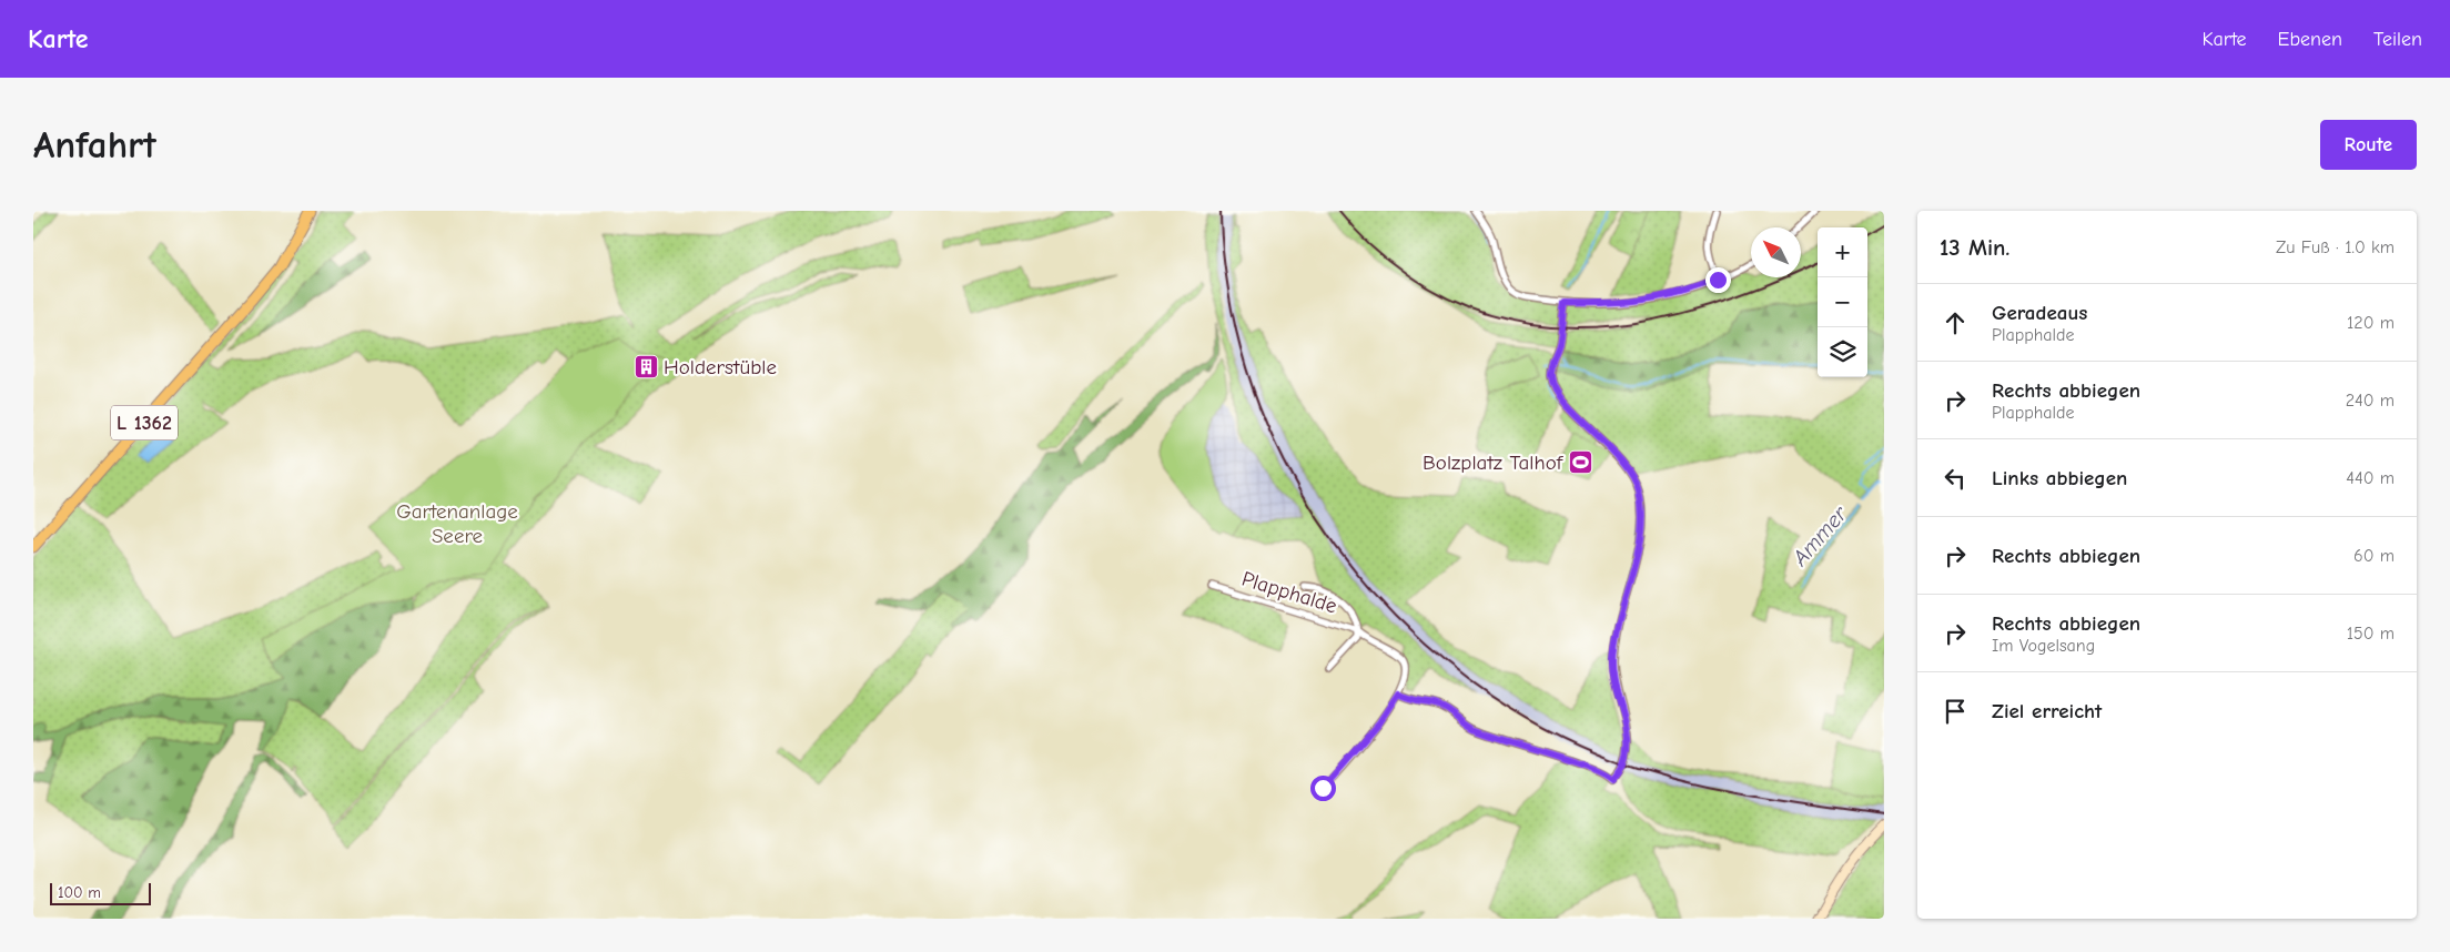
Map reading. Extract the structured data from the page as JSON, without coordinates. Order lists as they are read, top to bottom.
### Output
{
  "streets": {
    "main road": ["L 1362"],
    "street": ["Plapphalde"]
  },
  "water": ["Ammer"],
  "parks": ["Gartenanlage Seere"],
  "places": {
    "building": ["Holderstüble"],
    "sports": ["Bolzplatz Talhof"]
  },
  "scale_bar": "100 m",
  "north": "top left",
  "page": {
    "header": "Karte",
    "nav": ["Karte", "Ebenen", "Teilen"],
    "buttons": "Route",
    "title": "Anfahrt",
    "heading": ["13 Min.", "Zu Fuß · 1.0 km"],
    "map_buttons": ["+", "−"],
    "list": [
      ["Geradeaus", "Plapphalde", "120 m"],
      ["Rechts abbiegen", "Plapphalde", "240 m"],
      ["Links abbiegen", "440 m"],
      ["Rechts abbiegen", "60 m"],
      ["Rechts abbiegen", "Im Vogelsang", "150 m"],
      "Ziel erreicht"
    ],
    "scale": "100 m"
  }
}
